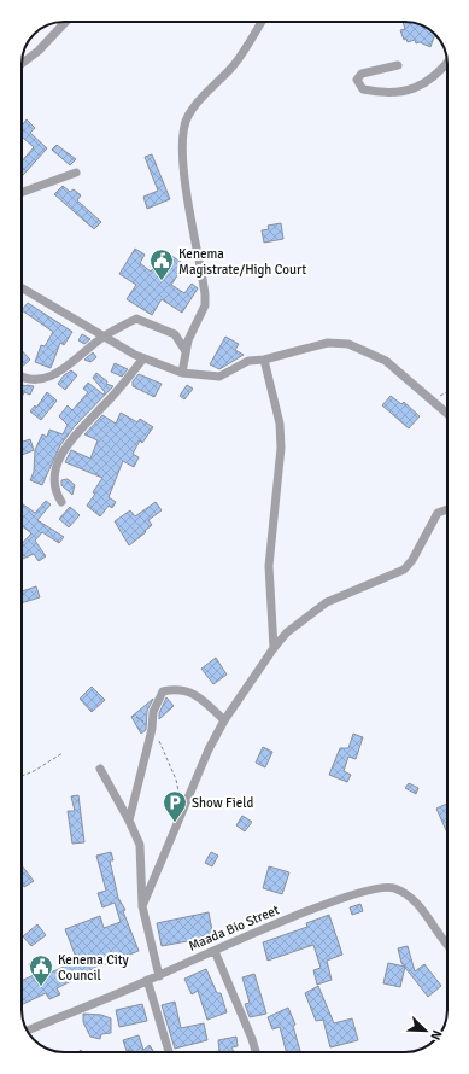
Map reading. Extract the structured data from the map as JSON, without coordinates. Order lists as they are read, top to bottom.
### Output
{
  "streets": {
    "street": ["Maada Bio Street"]
  },
  "places": {
    "public building": ["Kenema Magistrate/High Court", "Kenema City Council"],
    "parking": ["Show Field"]
  },
  "north": "bottom right"
}
